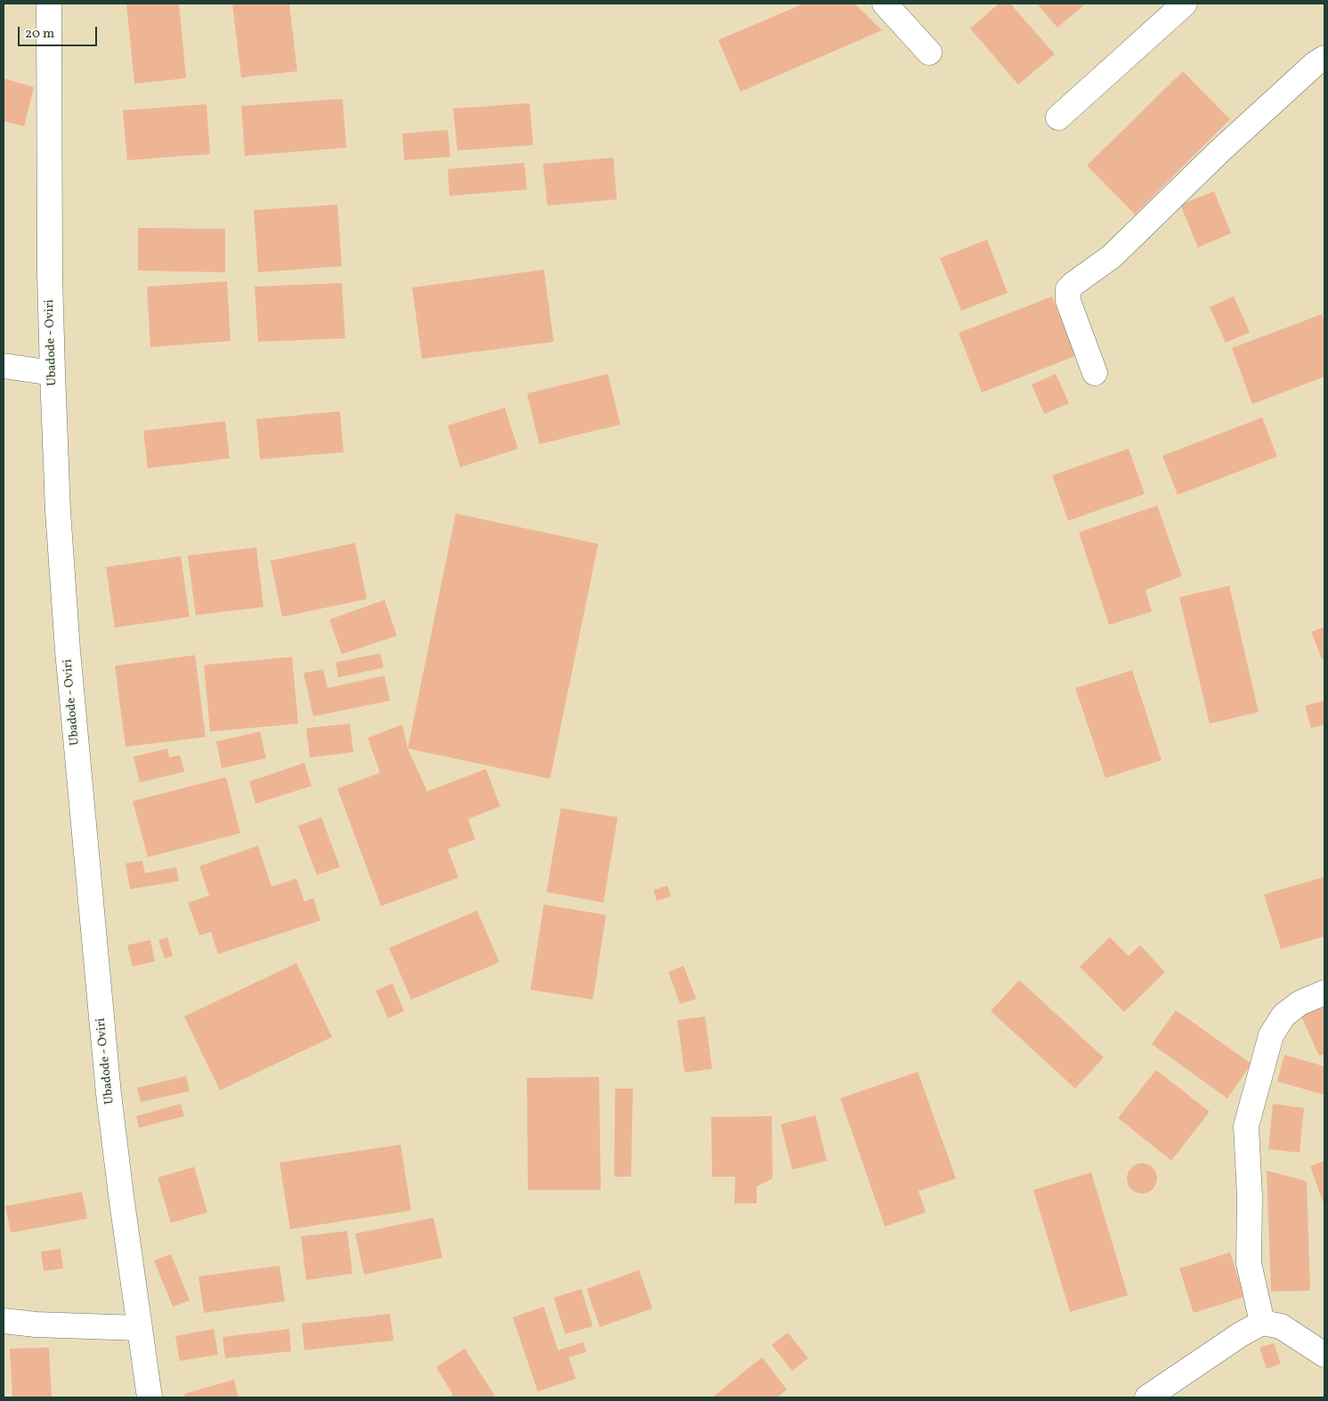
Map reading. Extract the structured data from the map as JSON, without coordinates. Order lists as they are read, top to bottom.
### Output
{
  "streets": {
    "street": ["Ubadode - Oviri"]
  },
  "scale_bar": "20 m"
}
